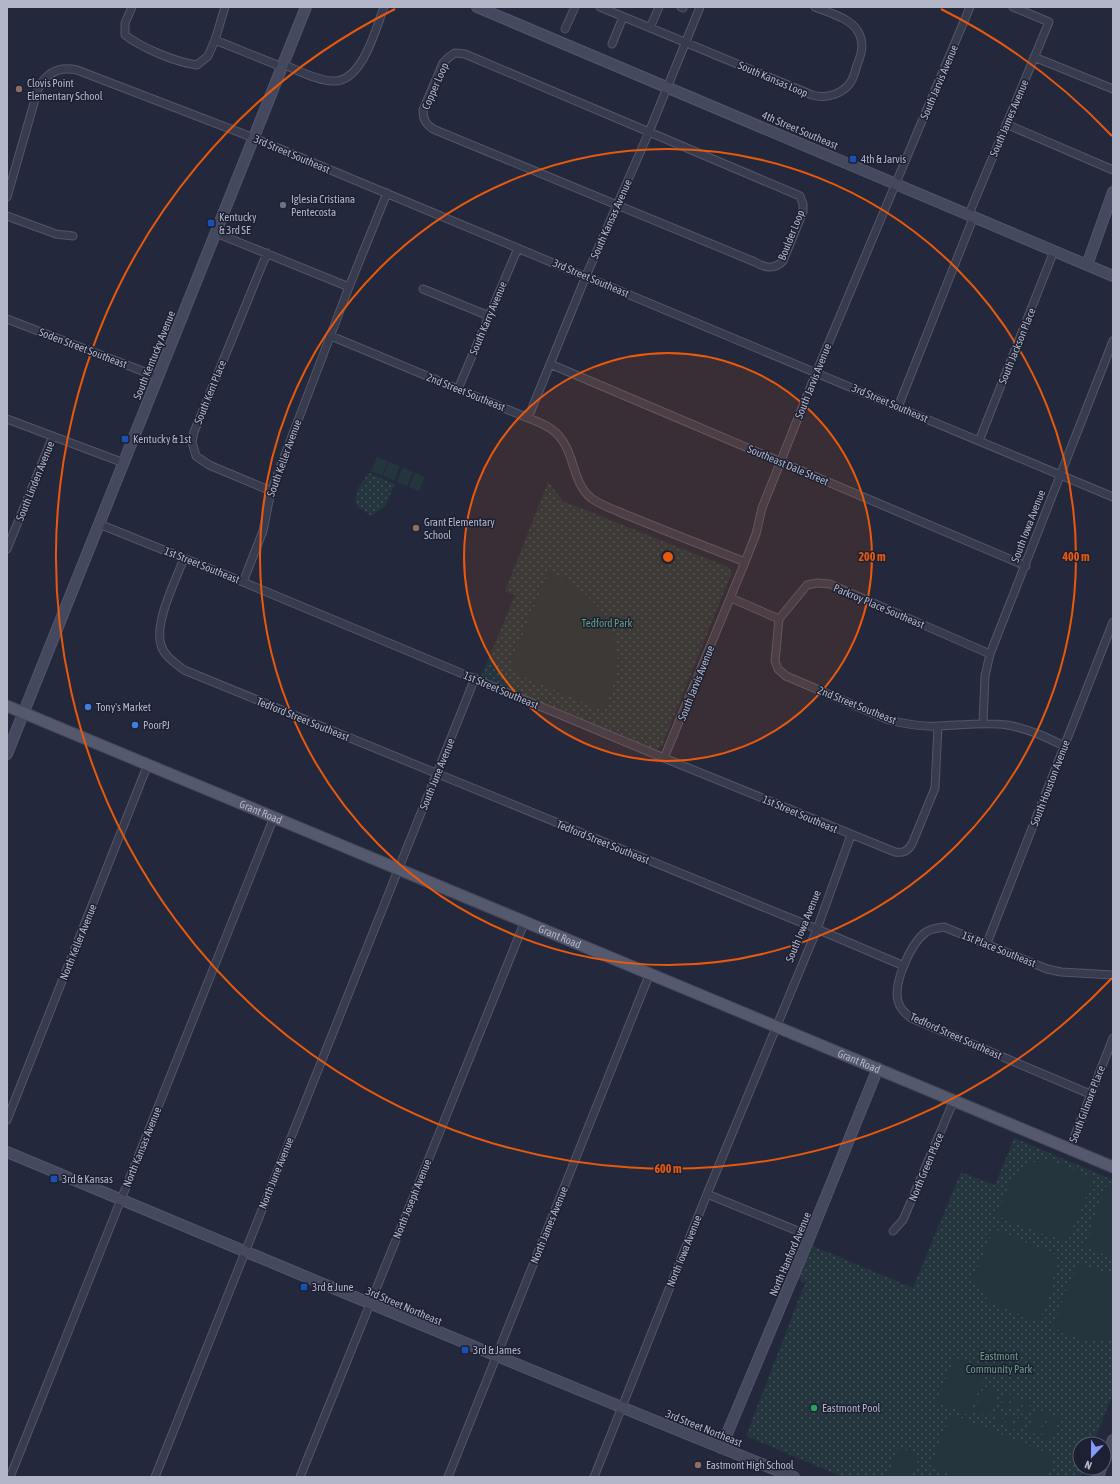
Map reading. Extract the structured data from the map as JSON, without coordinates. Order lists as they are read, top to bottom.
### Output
{
  "streets": {
    "main road": ["Grant Road"],
    "street": [
      "South Kansas Loop",
      "South Jarvis Avenue",
      "Copper Loop",
      "South James Avenue",
      "4th Street Southeast",
      "3rd Street Southeast",
      "South Kansas Avenue",
      "Boulder Loop",
      "South Karry Avenue",
      "South Jackson Place",
      "Soden Street Southeast",
      "South Kentucky Avenue",
      "South Kent Place",
      "2nd Street Southeast",
      "South Keller Avenue",
      "Southeast Dale Street",
      "South Linden Avenue",
      "South Iowa Avenue",
      "1st Street Southeast",
      "Parkroy Place Southeast",
      "Tedford Street Southeast",
      "South June Avenue",
      "South Houston Avenue",
      "North Keller Avenue",
      "1st Place Southeast",
      "South Gilmore Place",
      "North Kansas Avenue",
      "North Green Place",
      "North June Avenue",
      "North Joseph Avenue",
      "North James Avenue",
      "North Iowa Avenue",
      "North Hanford Avenue",
      "3rd Street Northeast"
    ]
  },
  "crossings": [
    ["South Jarvis Avenue", "4th Street Southeast"],
    ["South Jarvis Avenue", "3rd Street Southeast"],
    ["South Jarvis Avenue", "2nd Street Southeast"],
    ["South Jarvis Avenue", "Southeast Dale Street"],
    ["South Jarvis Avenue", "1st Street Southeast"],
    ["Copper Loop", "South Kansas Avenue"],
    ["Copper Loop", "Boulder Loop"],
    ["South James Avenue", "4th Street Southeast"],
    ["South James Avenue", "3rd Street Southeast"],
    ["4th Street Southeast", "South Kansas Avenue"],
    ["4th Street Southeast", "South Jackson Place"],
    ["3rd Street Southeast", "South Kansas Avenue"],
    ["3rd Street Southeast", "South Karry Avenue"],
    ["3rd Street Southeast", "South Jackson Place"],
    ["3rd Street Southeast", "South Kentucky Avenue"],
    ["3rd Street Southeast", "South Iowa Avenue"],
    ["South Kansas Avenue", "Boulder Loop"],
    ["South Kansas Avenue", "2nd Street Southeast"],
    ["South Kansas Avenue", "Southeast Dale Street"],
    ["South Karry Avenue", "2nd Street Southeast"],
    ["Soden Street Southeast", "South Kentucky Avenue"],
    ["South Kentucky Avenue", "1st Street Southeast"],
    ["South Kentucky Avenue", "Grant Road"],
    ["South Kent Place", "South Keller Avenue"],
    ["2nd Street Southeast", "South Keller Avenue"],
    ["2nd Street Southeast", "South Iowa Avenue"],
    ["2nd Street Southeast", "1st Street Southeast"],
    ["2nd Street Southeast", "Parkroy Place Southeast"],
    ["2nd Street Southeast", "South Houston Avenue"],
    ["South Keller Avenue", "1st Street Southeast"],
    ["Southeast Dale Street", "South Iowa Avenue"],
    ["South Iowa Avenue", "1st Street Southeast"],
    ["South Iowa Avenue", "Parkroy Place Southeast"],
    ["South Iowa Avenue", "Tedford Street Southeast"],
    ["South Iowa Avenue", "Grant Road"],
    ["South Iowa Avenue", "North Iowa Avenue"],
    ["1st Street Southeast", "Tedford Street Southeast"],
    ["1st Street Southeast", "South June Avenue"],
    ["Tedford Street Southeast", "South June Avenue"],
    ["Tedford Street Southeast", "1st Place Southeast"],
    ["Tedford Street Southeast", "South Gilmore Place"],
    ["South June Avenue", "Grant Road"],
    ["South June Avenue", "North June Avenue"],
    ["South Houston Avenue", "1st Place Southeast"],
    ["Grant Road", "North Keller Avenue"],
    ["Grant Road", "South Gilmore Place"],
    ["Grant Road", "North Kansas Avenue"],
    ["Grant Road", "North Green Place"],
    ["Grant Road", "North June Avenue"],
    ["Grant Road", "North Joseph Avenue"],
    ["Grant Road", "North James Avenue"],
    ["Grant Road", "North Iowa Avenue"],
    ["Grant Road", "North Hanford Avenue"],
    ["North Kansas Avenue", "3rd Street Northeast"],
    ["North June Avenue", "3rd Street Northeast"],
    ["North Joseph Avenue", "3rd Street Northeast"],
    ["North James Avenue", "3rd Street Northeast"],
    ["North Iowa Avenue", "3rd Street Northeast"],
    ["North Hanford Avenue", "3rd Street Northeast"]
  ],
  "parks": ["Tedford Park", "Eastmont Community Park"],
  "places": {
    "other": [
      "Clovis Point Elementary School",
      "Iglesia Cristiana Pentecosta",
      "Grant Elementary School",
      "Tony's Market",
      "PoorPJ",
      "Eastmont Pool",
      "Eastmont High School"
    ],
    "transit": [
      "4th & Jarvis",
      "Kentucky & 3rd SE",
      "Kentucky & 1st",
      "3rd & Kansas",
      "3rd & June",
      "3rd & James"
    ]
  },
  "north": "bottom",
  "rings": ["200 m", "400 m", "600 m"]
}
